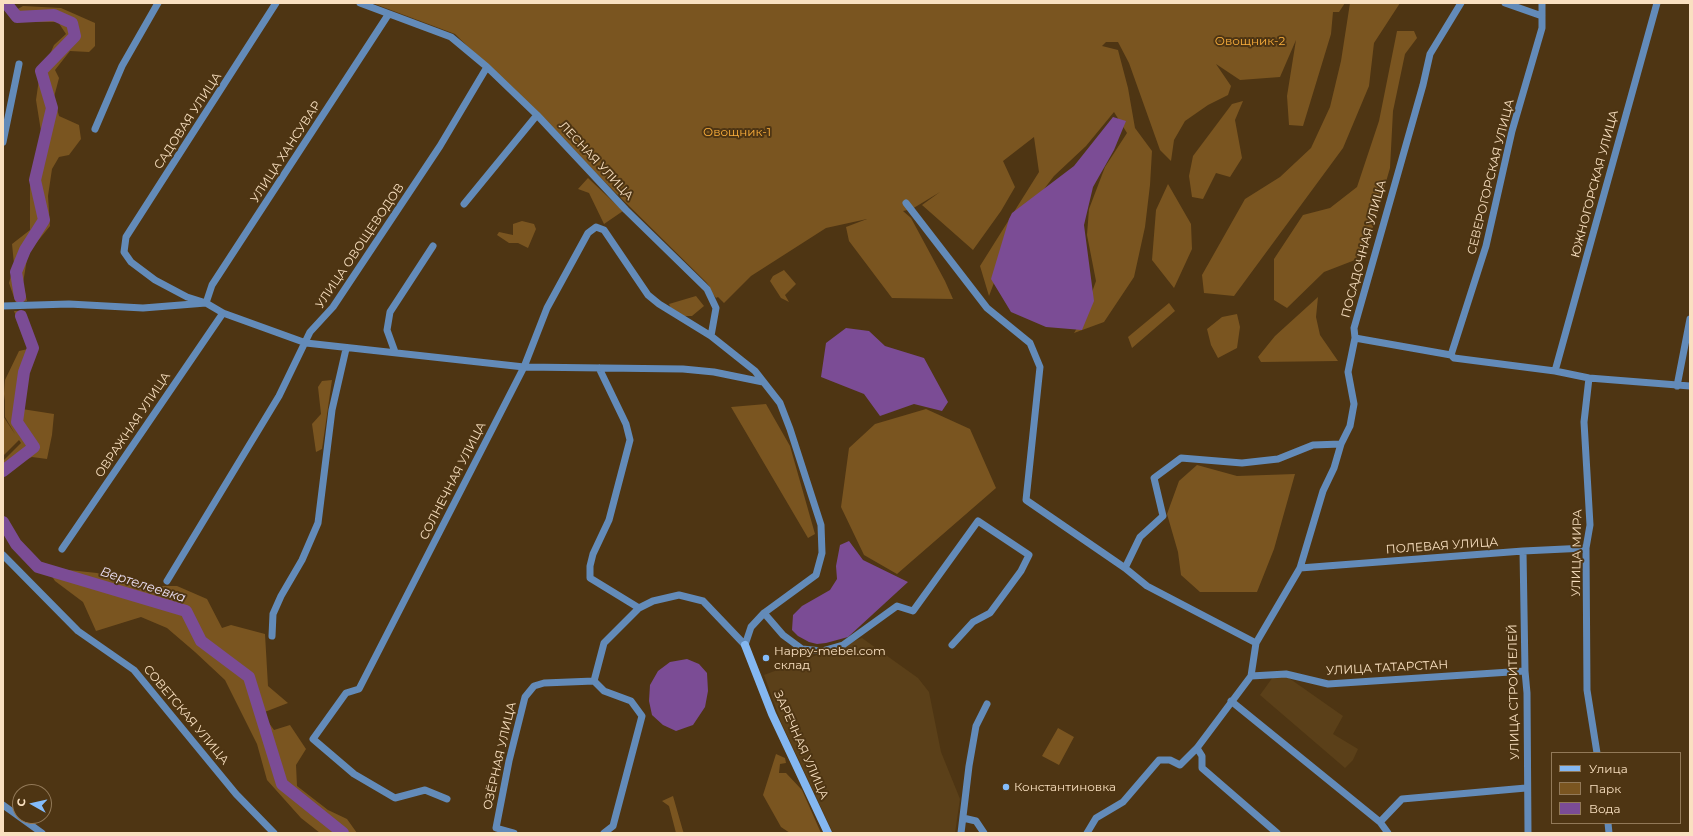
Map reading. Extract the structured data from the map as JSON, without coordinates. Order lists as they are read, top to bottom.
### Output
{
  "streets": {
    "street": [
      "САДОВАЯ УЛИЦА",
      "УЛИЦА ХАНСУВАР",
      "ЛЕСНАЯ УЛИЦА",
      "СЕВЕРОГОРСКАЯ УЛИЦА",
      "ЮЖНОГОРСКАЯ УЛИЦА",
      "УЛИЦА ОВОЩЕВОДОВ",
      "ПОСАДОЧНАЯ УЛИЦА",
      "ОВРАЖНАЯ УЛИЦА",
      "СОЛНЕЧНАЯ УЛИЦА",
      "ПОЛЕВАЯ УЛИЦА",
      "УЛИЦА МИРА",
      "УЛИЦА ТАТАРСТАН",
      "УЛИЦА СТРОИТЕЛЕЙ",
      "СОВЕТСКАЯ УЛИЦА",
      "ЗАРЕЧНАЯ УЛИЦА",
      "ОЗЁРНАЯ УЛИЦА"
    ]
  },
  "crossings": [
    ["САДОВАЯ УЛИЦА", "УЛИЦА ХАНСУВАР"],
    ["УЛИЦА ХАНСУВАР", "ЛЕСНАЯ УЛИЦА"],
    ["ЛЕСНАЯ УЛИЦА", "УЛИЦА ОВОЩЕВОДОВ"],
    ["ЛЕСНАЯ УЛИЦА", "СОЛНЕЧНАЯ УЛИЦА"],
    ["ПОСАДОЧНАЯ УЛИЦА", "ПОЛЕВАЯ УЛИЦА"],
    ["ПОСАДОЧНАЯ УЛИЦА", "УЛИЦА ТАТАРСТАН"],
    ["ПОЛЕВАЯ УЛИЦА", "УЛИЦА МИРА"],
    ["ПОЛЕВАЯ УЛИЦА", "УЛИЦА СТРОИТЕЛЕЙ"],
    ["УЛИЦА ТАТАРСТАН", "УЛИЦА СТРОИТЕЛЕЙ"]
  ],
  "water": ["Вертелеевка"],
  "parks": ["Овощник-2", "Овощник-1"],
  "places": ["Happy-mebel.com склад", "Константиновка"],
  "legend": ["Улица", "Парк", "Вода"],
  "north": "left"
}
